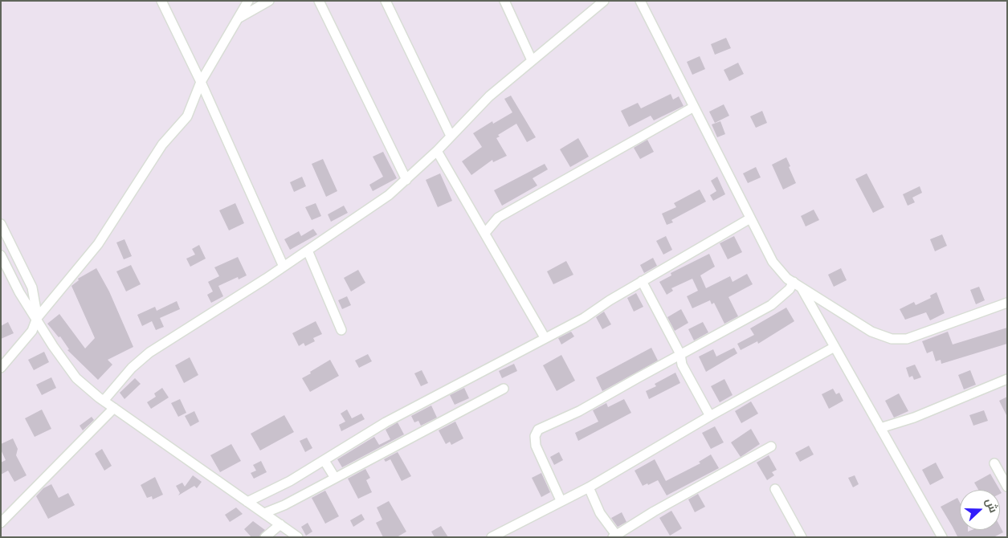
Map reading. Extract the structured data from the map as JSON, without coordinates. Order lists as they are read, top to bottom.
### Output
{
  "north": "right"
}
